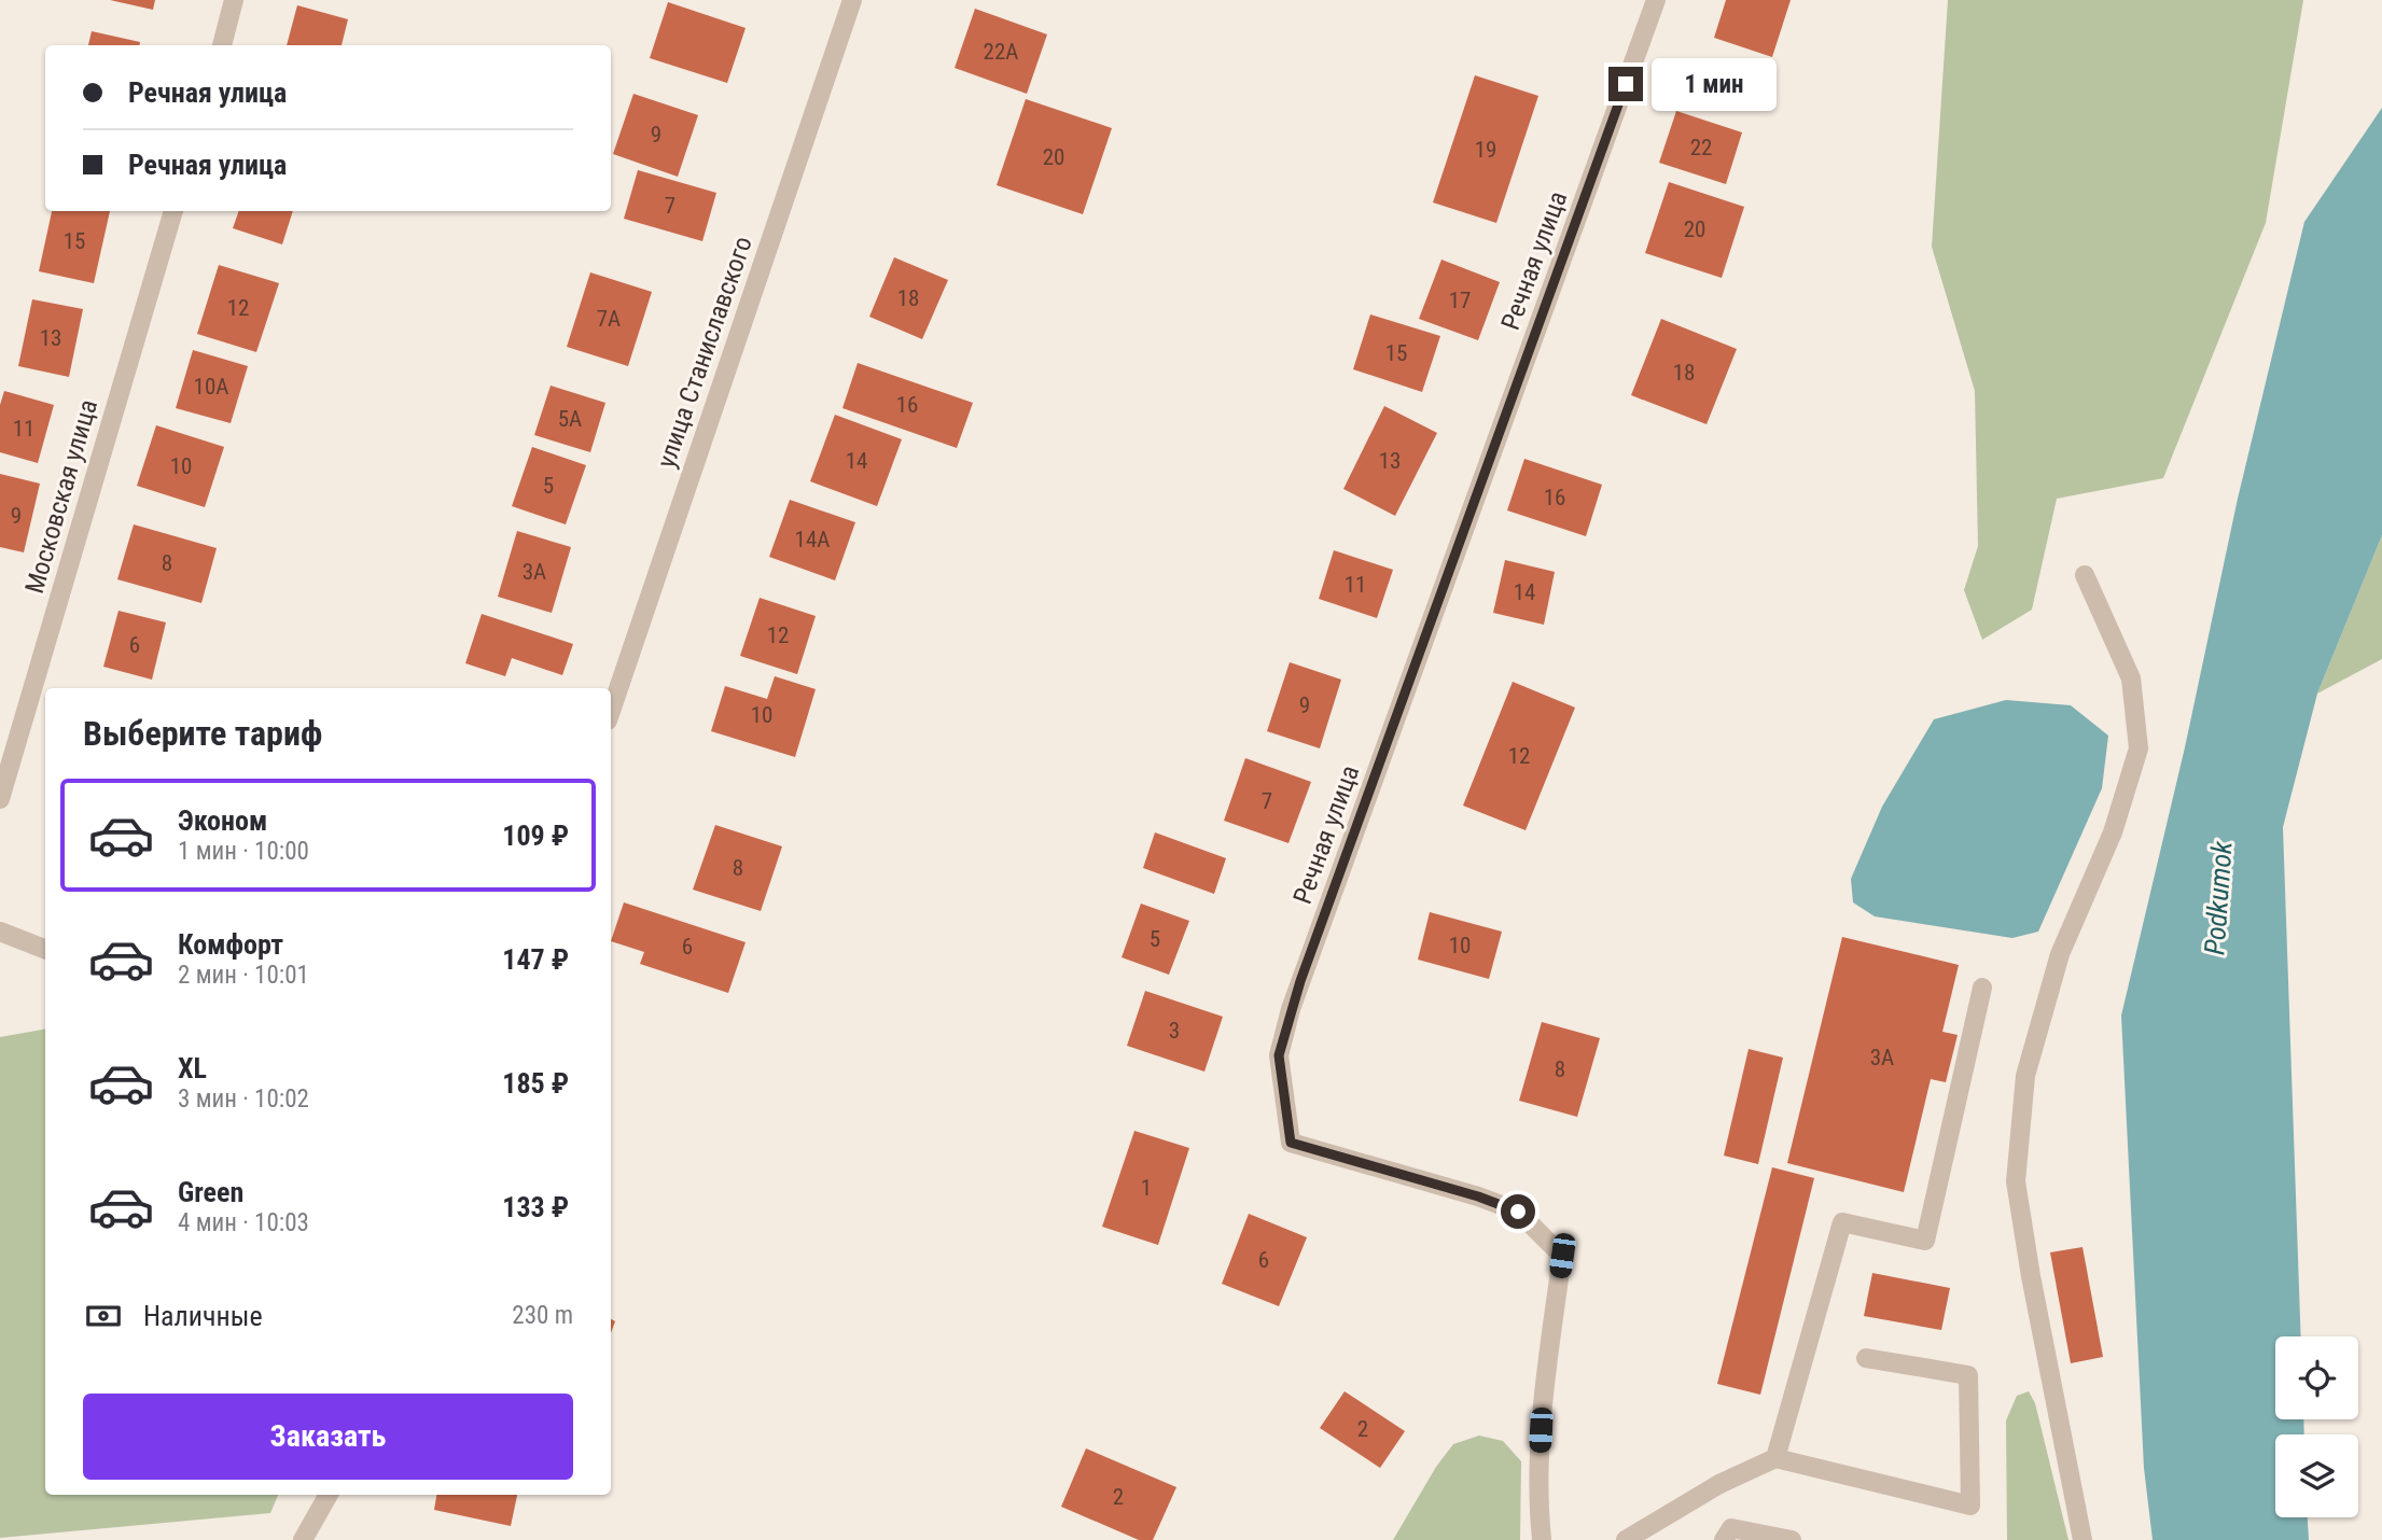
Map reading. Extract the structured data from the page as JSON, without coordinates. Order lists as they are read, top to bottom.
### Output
{
  "streets": {
    "street": ["Речная улица", "улица Станиславского", "Московская улица"]
  },
  "water": ["Podkumok"],
  "house_numbers": [
    "22А",
    "9",
    "22",
    "19",
    "20",
    "7",
    "20",
    "15",
    "18",
    "17",
    "12",
    "7А",
    "13",
    "15",
    "18",
    "10А",
    "16",
    "5А",
    "11",
    "14",
    "13",
    "10",
    "5",
    "16",
    "9",
    "14А",
    "8",
    "3А",
    "11",
    "14",
    "12",
    "6",
    "9",
    "10",
    "12",
    "7",
    "8",
    "5",
    "10",
    "6",
    "3",
    "3А",
    "8",
    "1",
    "6",
    "2",
    "2"
  ],
  "page": {
    "banner": ["Речная улица", "Речная улица"],
    "bubble": "1 мин",
    "heading": "Выберите тариф",
    "list": [
      {
        "name": "Эконом",
        "note": "1 мин · 10:00",
        "value": "109 ₽"
      },
      {
        "name": "Комфорт",
        "note": "2 мин · 10:01",
        "value": "147 ₽"
      },
      {
        "name": "XL",
        "note": "3 мин · 10:02",
        "value": "185 ₽"
      },
      {
        "name": "Green",
        "note": "4 мин · 10:03",
        "value": "133 ₽"
      }
    ],
    "pay": ["Наличные", "230 m"],
    "buttons": "Заказать"
  }
}
